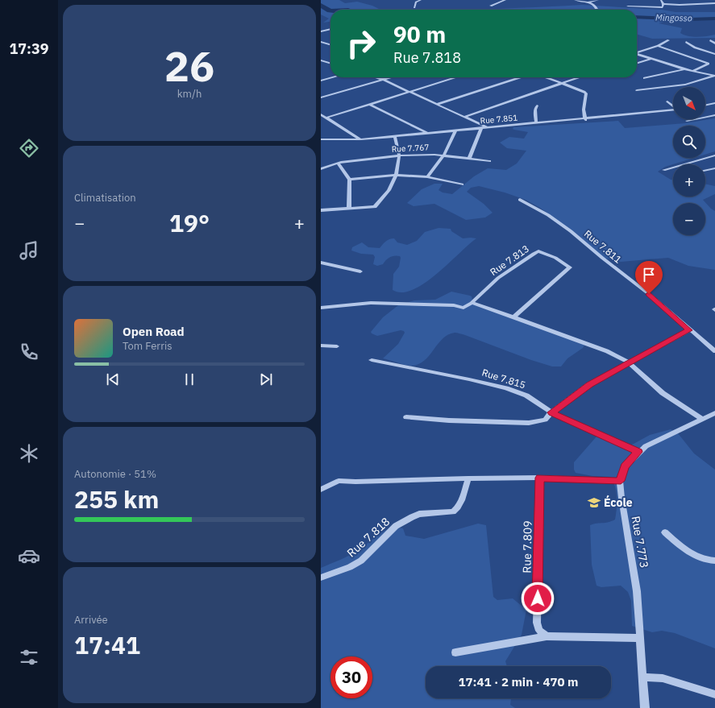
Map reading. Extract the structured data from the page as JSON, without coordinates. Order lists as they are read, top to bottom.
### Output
{
  "streets": {
    "street": [
      "Rue 7.851",
      "Rue 7.767",
      "Rue 7.811",
      "Rue 7.813",
      "Rue 7.815",
      "Rue 7.818",
      "Rue 7.773",
      "Rue 7.809"
    ]
  },
  "crossings": [
    ["Rue 7.815", "Rue 7.773"]
  ],
  "water": ["Mingosso"],
  "places": {
    "school or university": ["École"]
  },
  "north": "bottom right",
  "page": {
    "tabs": "17:39",
    "tile": [
      ["26", "km/h"],
      "Climatisation",
      ["Autonomie · 51%", "255 km"],
      ["Arrivée", "17:41"]
    ],
    "turn": ["90 m", "Rue 7.818"],
    "map_buttons": ["+", "−"],
    "heat": ["−", "19°", "+"],
    "song": ["Open Road", "Tom Ferris"],
    "limit": "30",
    "trip": "17:41 · 2 min · 470 m"
  }
}
